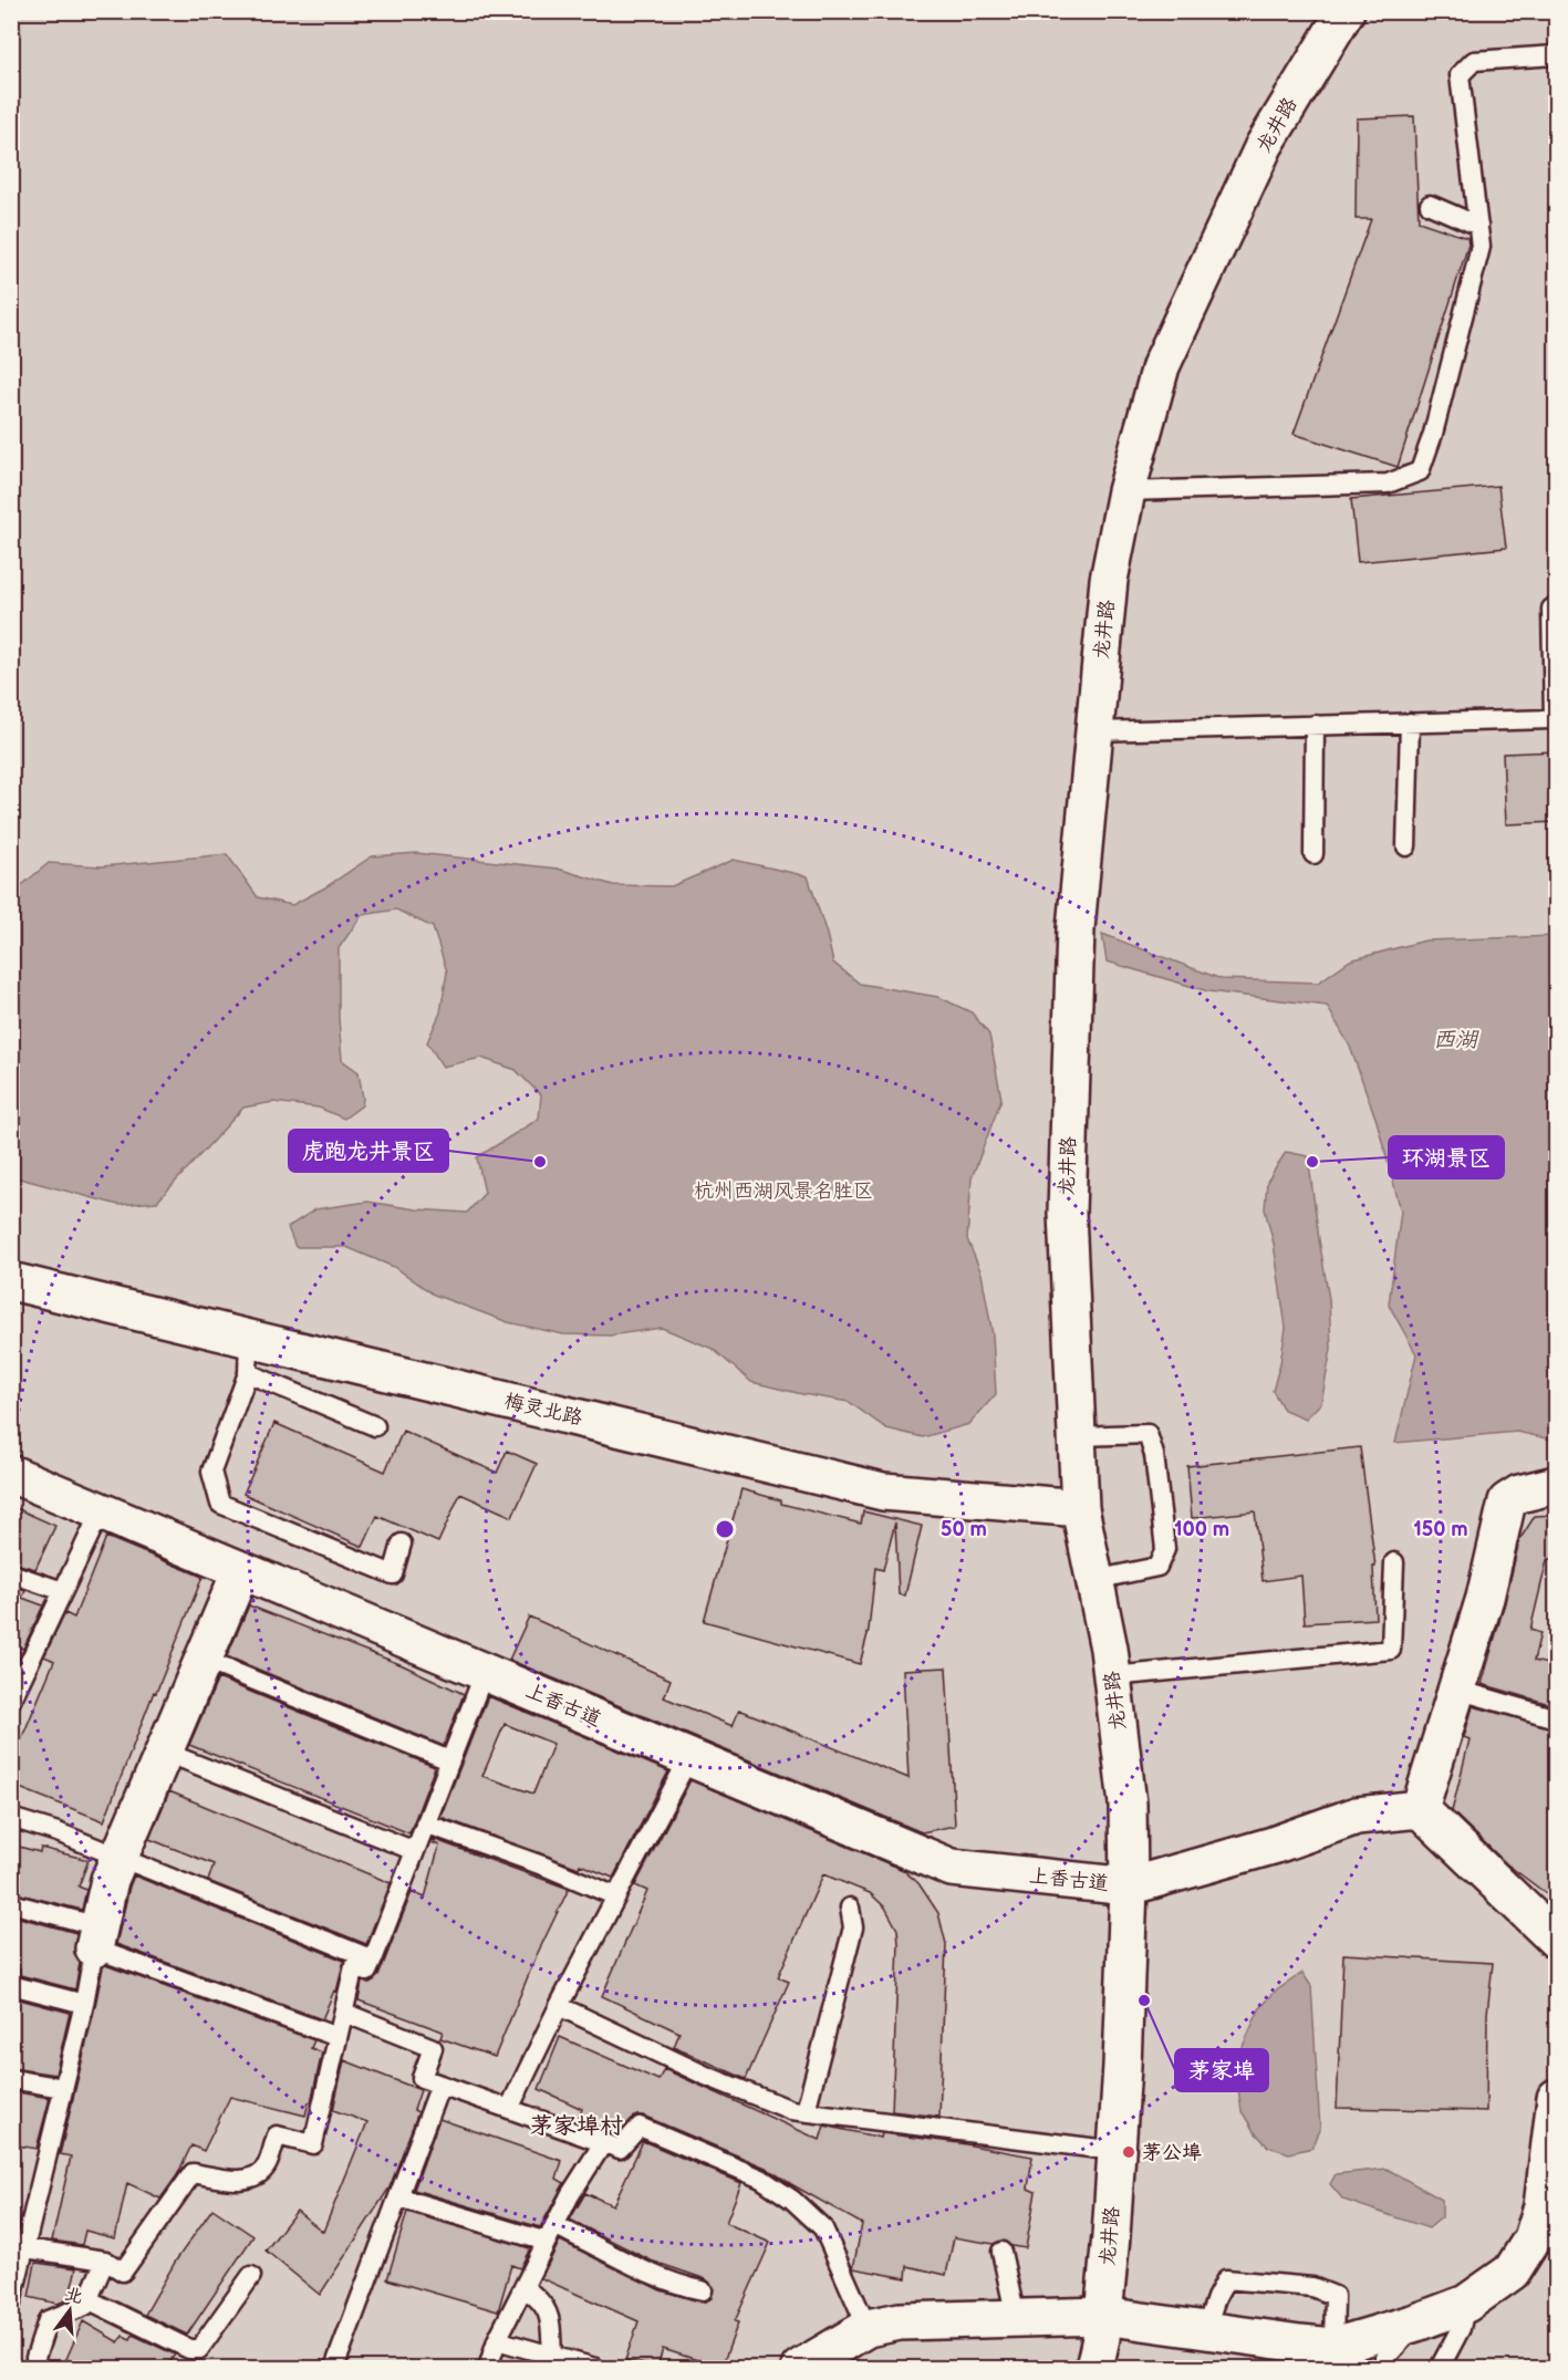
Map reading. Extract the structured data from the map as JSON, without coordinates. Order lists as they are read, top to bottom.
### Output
{
  "streets": {
    "street": ["龙井路", "梅灵北路", "上香古道"]
  },
  "crossings": [
    ["龙井路", "梅灵北路"],
    ["龙井路", "上香古道"]
  ],
  "districts": ["茅家埠村"],
  "water": ["西湖"],
  "parks": ["杭州西湖风景名胜区"],
  "places": [
    "虎跑龙井景区",
    "环湖景区",
    "茅家埠",
    "茅公埠"
  ],
  "north": "top",
  "rings": ["50 m", "100 m", "150 m"]
}
